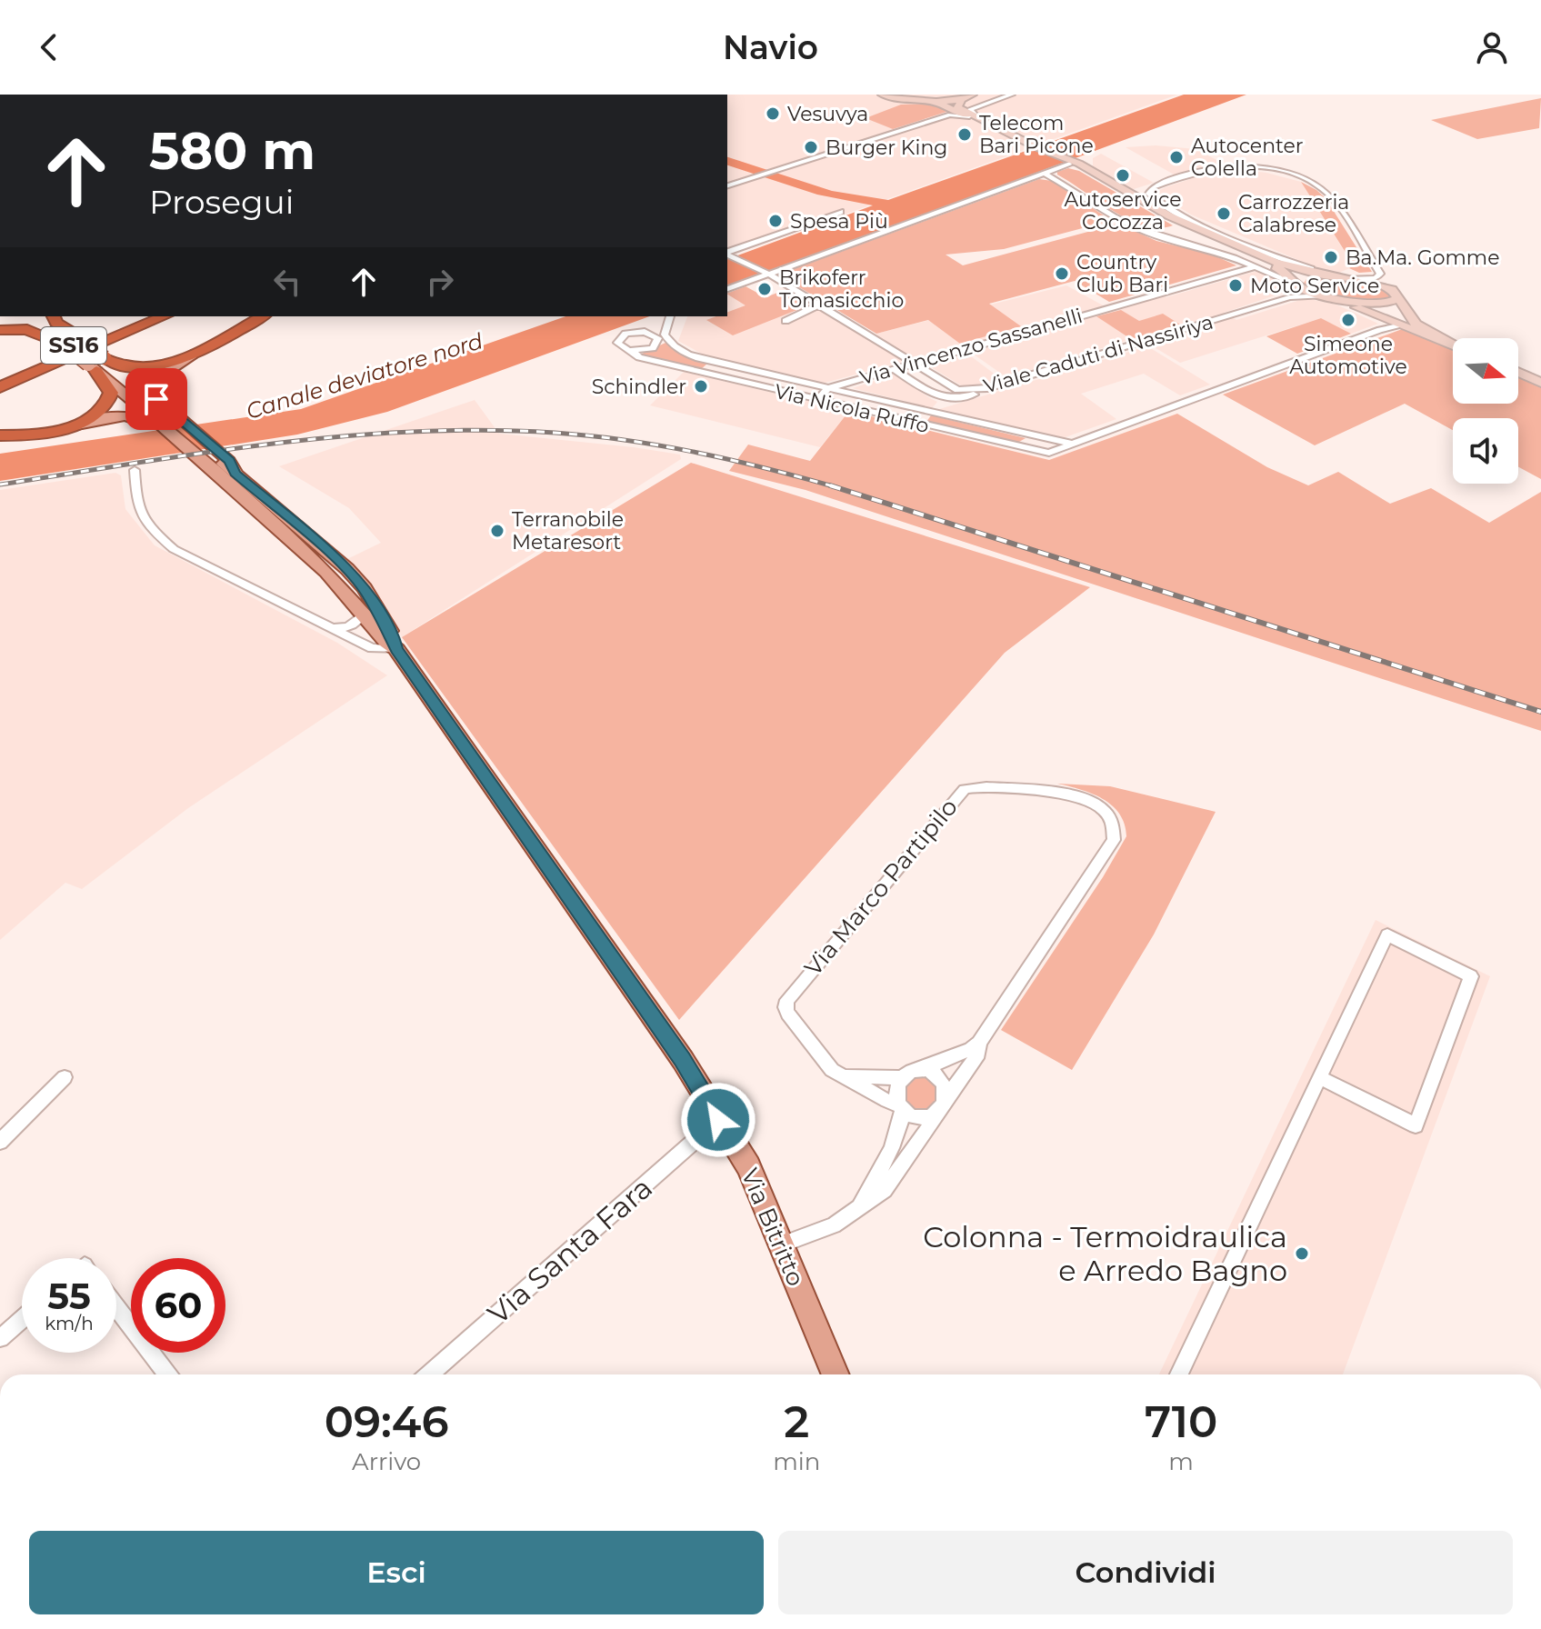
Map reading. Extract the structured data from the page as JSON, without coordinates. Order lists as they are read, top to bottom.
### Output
{
  "streets": {
    "highway": ["SS16"],
    "main road": ["Via Bitritto"],
    "street": [
      "Via Vincenzo Sassanelli",
      "Viale Caduti di Nassiriya",
      "Via Nicola Ruffo",
      "Via Marco Partipilo",
      "Via Santa Fara"
    ]
  },
  "crossings": [
    ["Via Vincenzo Sassanelli", "Viale Caduti di Nassiriya"],
    ["Via Vincenzo Sassanelli", "Via Nicola Ruffo"],
    ["Via Marco Partipilo", "Via Bitritto"],
    ["Via Bitritto", "Via Santa Fara"]
  ],
  "water": ["Canale deviatore nord"],
  "places": [
    "Vesuvya",
    "Telecom Bari Picone",
    "Burger King",
    "Autocenter Colella",
    "Autoservice Cocozza",
    "Carrozzeria Calabrese",
    "Spesa Più",
    "Ba.Ma. Gomme",
    "Country Club Bari",
    "Moto Service",
    "Brikoferr Tomasicchio",
    "Simeone Automotive",
    "Schindler",
    "Terranobile Metaresort",
    "Colonna - Termoidraulica e Arredo Bagno"
  ],
  "north": "right",
  "page": {
    "header": "Navio",
    "turn": ["580 m", "Prosegui"],
    "speed": "55 km/h",
    "limit": "60",
    "eta": [
      "09:46",
      "Arrivo",
      "2",
      "min",
      "710",
      "m"
    ],
    "buttons": ["Esci", "Condividi"]
  }
}
